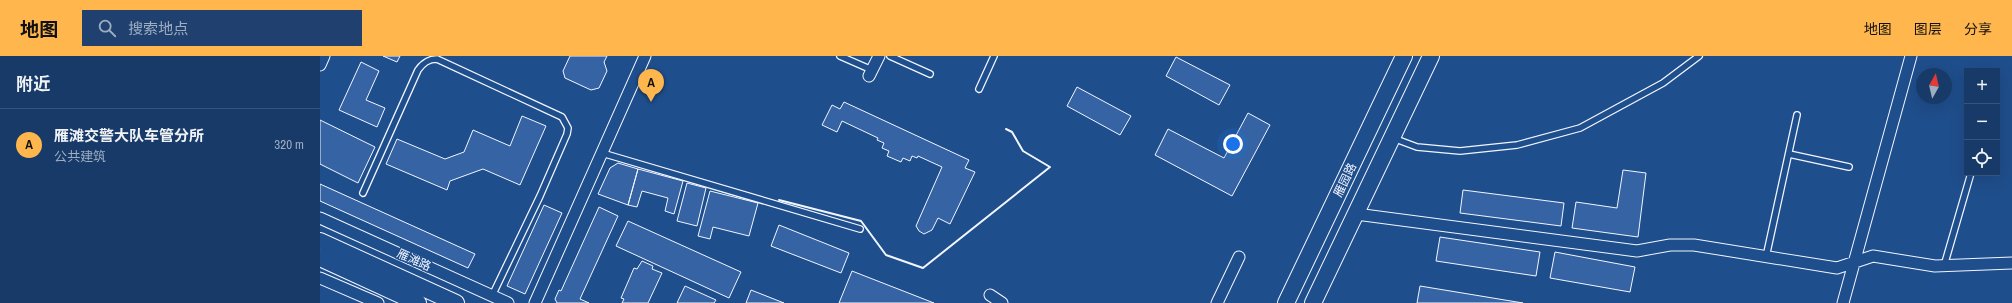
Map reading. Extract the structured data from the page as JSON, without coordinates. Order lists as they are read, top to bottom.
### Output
{
  "streets": {
    "main road": ["雁园路", "雁滩路"]
  },
  "north": "top",
  "page": {
    "header": "地图",
    "search": "搜索地点",
    "nav": ["地图", "图层", "分享"],
    "heading": "附近",
    "map_buttons": ["+", "−"],
    "pins": "A",
    "list": [
      {
        "mark": "A",
        "name": "雁滩交警大队车管分所",
        "note": "公共建筑",
        "value": "320 m"
      }
    ]
  }
}
